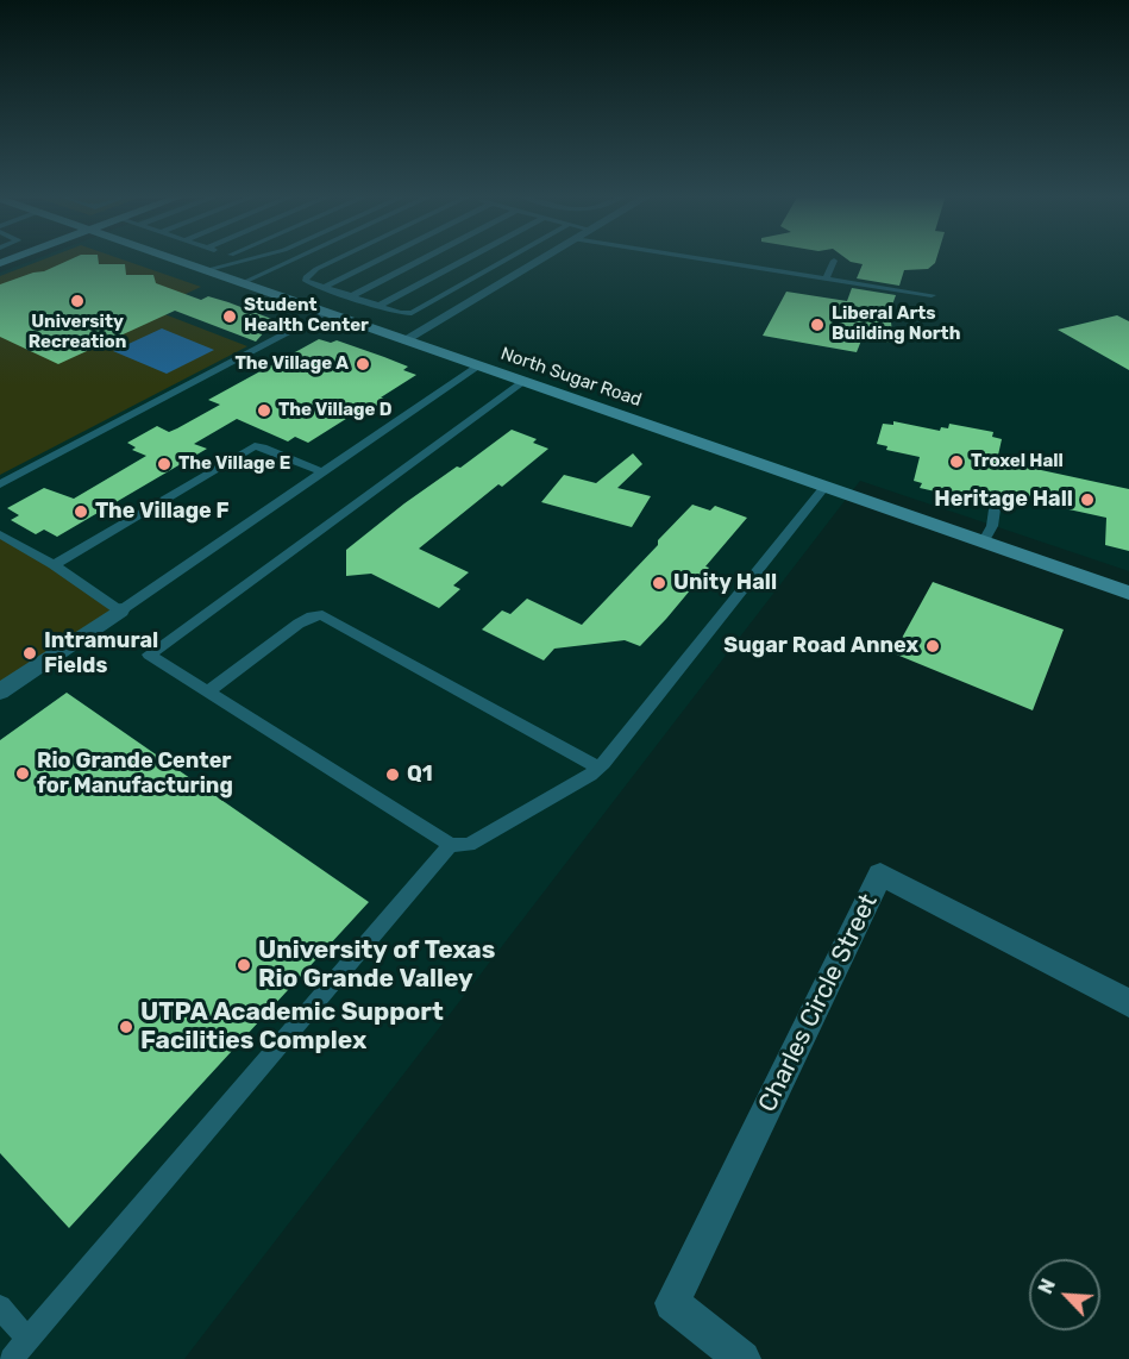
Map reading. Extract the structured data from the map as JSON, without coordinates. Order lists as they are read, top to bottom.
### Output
{
  "streets": {
    "street": ["North Sugar Road", "Charles Circle Street"]
  },
  "places": [
    "University Recreation",
    "Student Health Center",
    "Liberal Arts Building North",
    "The Village A",
    "The Village D",
    "Troxel Hall",
    "The Village E",
    "Heritage Hall",
    "The Village F",
    "Unity Hall",
    "Sugar Road Annex",
    "Intramural Fields",
    "Rio Grande Center for Manufacturing",
    "Q1",
    "University of Texas Rio Grande Valley",
    "UTPA Academic Support Facilities Complex"
  ],
  "north": "top left"
}
